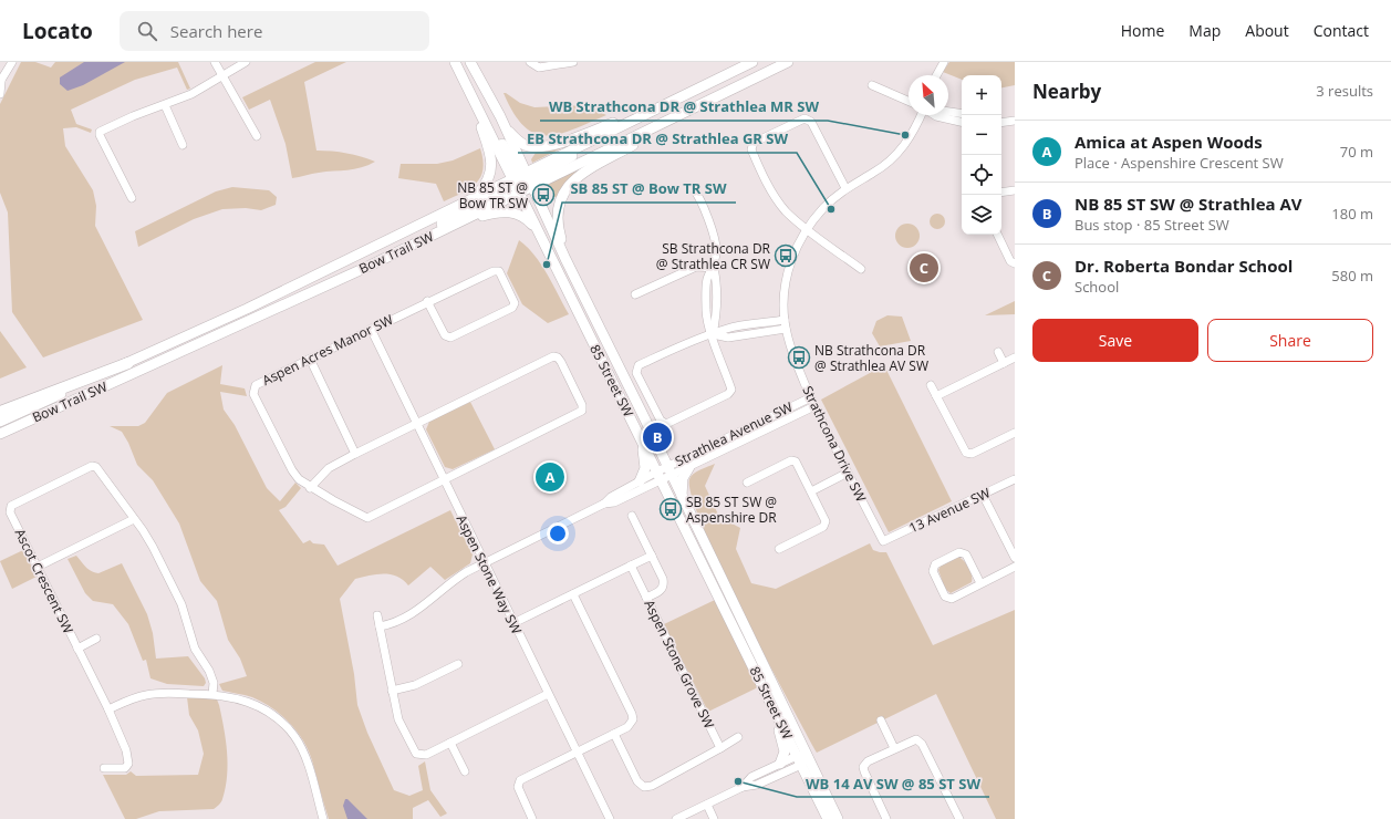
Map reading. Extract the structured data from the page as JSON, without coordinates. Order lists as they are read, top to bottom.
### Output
{
  "streets": {
    "main road": ["Bow Trail SW", "85 Street SW"],
    "street": [
      "Aspen Acres Manor SW",
      "Strathlea Avenue SW",
      "Strathcona Drive SW",
      "13 Avenue SW",
      "Aspen Stone Way SW",
      "Ascot Crescent SW",
      "Aspen Stone Grove SW"
    ]
  },
  "crossings": [
    ["Bow Trail SW", "85 Street SW"],
    ["Aspen Acres Manor SW", "Aspen Stone Way SW"],
    ["85 Street SW", "Strathlea Avenue SW"],
    ["Strathlea Avenue SW", "Strathcona Drive SW"],
    ["Strathcona Drive SW", "13 Avenue SW"]
  ],
  "places": {
    "other": [
      "WB Strathcona DR @ Strathlea MR SW",
      "EB Strathcona DR @ Strathlea GR SW",
      "SB 85 ST @ Bow TR SW",
      "WB 14 AV SW @ 85 ST SW"
    ],
    "bus stop": [
      "NB 85 ST @ Bow TR SW",
      "SB Strathcona DR @ Strathlea CR SW",
      "NB Strathcona DR @ Strathlea AV SW",
      "SB 85 ST SW @ Aspenshire DR"
    ]
  },
  "north": "top left",
  "page": {
    "header": "Locato",
    "search": "Search here",
    "nav": [
      "Home",
      "Map",
      "About",
      "Contact"
    ],
    "heading": ["Nearby", "3 results"],
    "map_buttons": ["+", "−"],
    "list": [
      {
        "mark": "A",
        "name": "Amica at Aspen Woods",
        "note": "Place · Aspenshire Crescent SW",
        "value": "70 m"
      },
      {
        "mark": "B",
        "name": "NB 85 ST SW @ Strathlea AV",
        "note": "Bus stop · 85 Street SW",
        "value": "180 m"
      },
      {
        "mark": "C",
        "name": "Dr. Roberta Bondar School",
        "note": "School",
        "value": "580 m"
      }
    ],
    "pins": ["C", "B", "A"],
    "buttons": ["Save", "Share"]
  }
}
